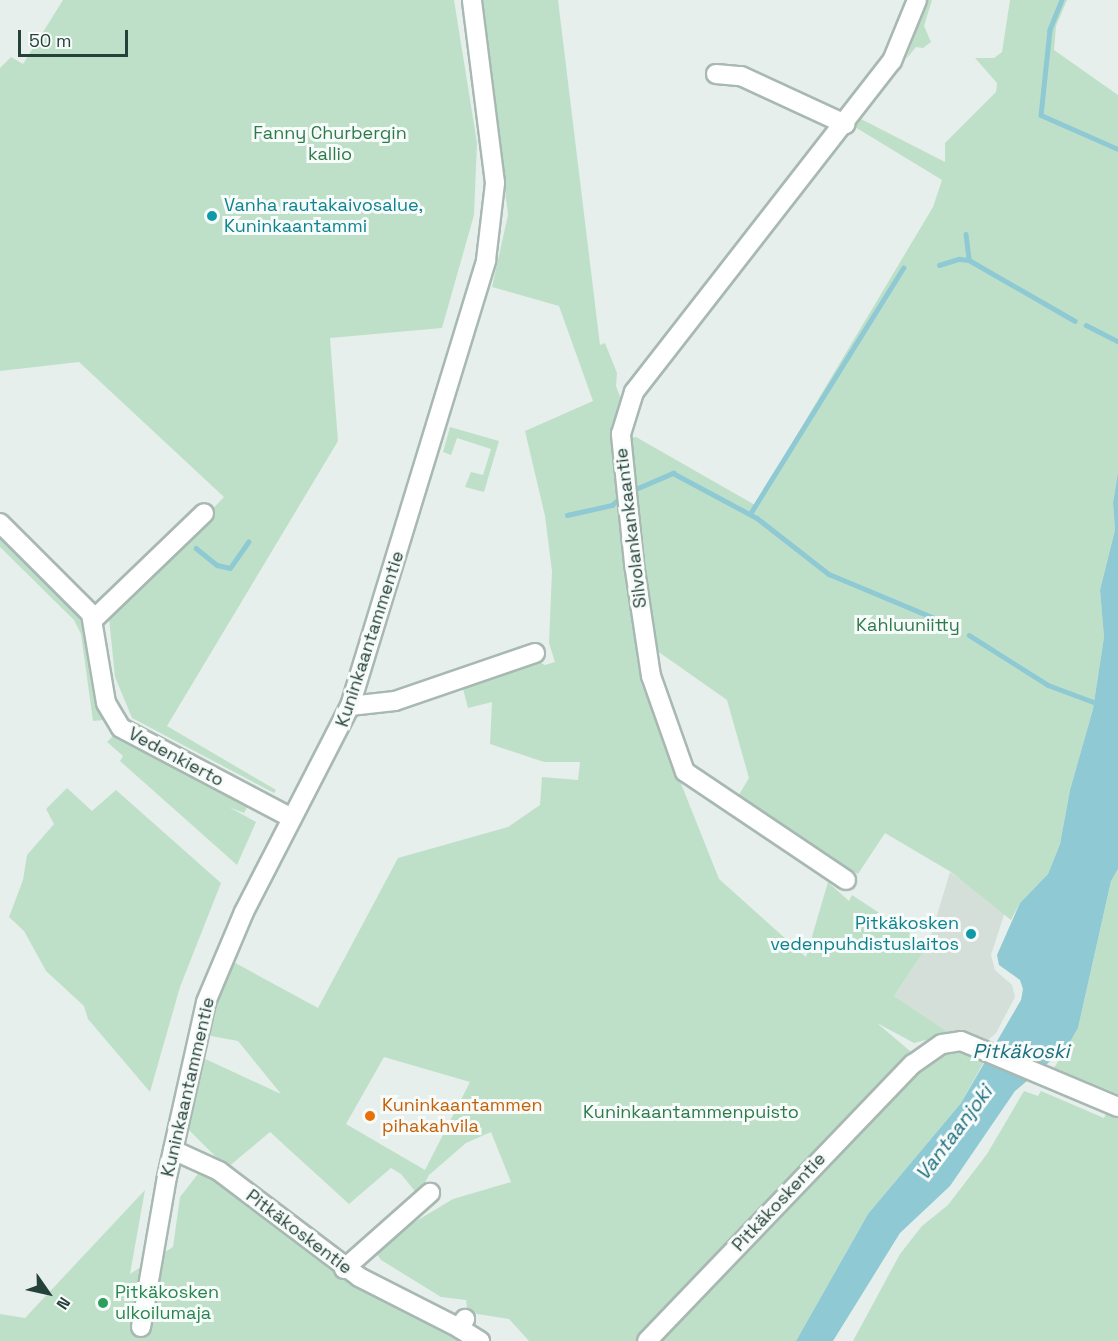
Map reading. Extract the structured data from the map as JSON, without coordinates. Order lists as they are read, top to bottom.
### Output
{
  "streets": {
    "street": [
      "Silvolankankaantie",
      "Kuninkaantammentie",
      "Vedenkierto",
      "Pitkäkoskentie"
    ]
  },
  "crossings": [
    ["Kuninkaantammentie", "Vedenkierto"],
    ["Kuninkaantammentie", "Pitkäkoskentie"]
  ],
  "water": ["Pitkäkoski", "Vantaanjoki"],
  "parks": ["Fanny Churbergin kallio", "Kahluuniitty", "Kuninkaantammenpuisto"],
  "places": [
    "Vanha rautakaivosalue, Kuninkaantammi",
    "Pitkäkosken vedenpuhdistuslaitos",
    "Kuninkaantammen pihakahvila",
    "Pitkäkosken ulkoilumaja"
  ],
  "scale_bar": "50 m",
  "north": "bottom right"
}
